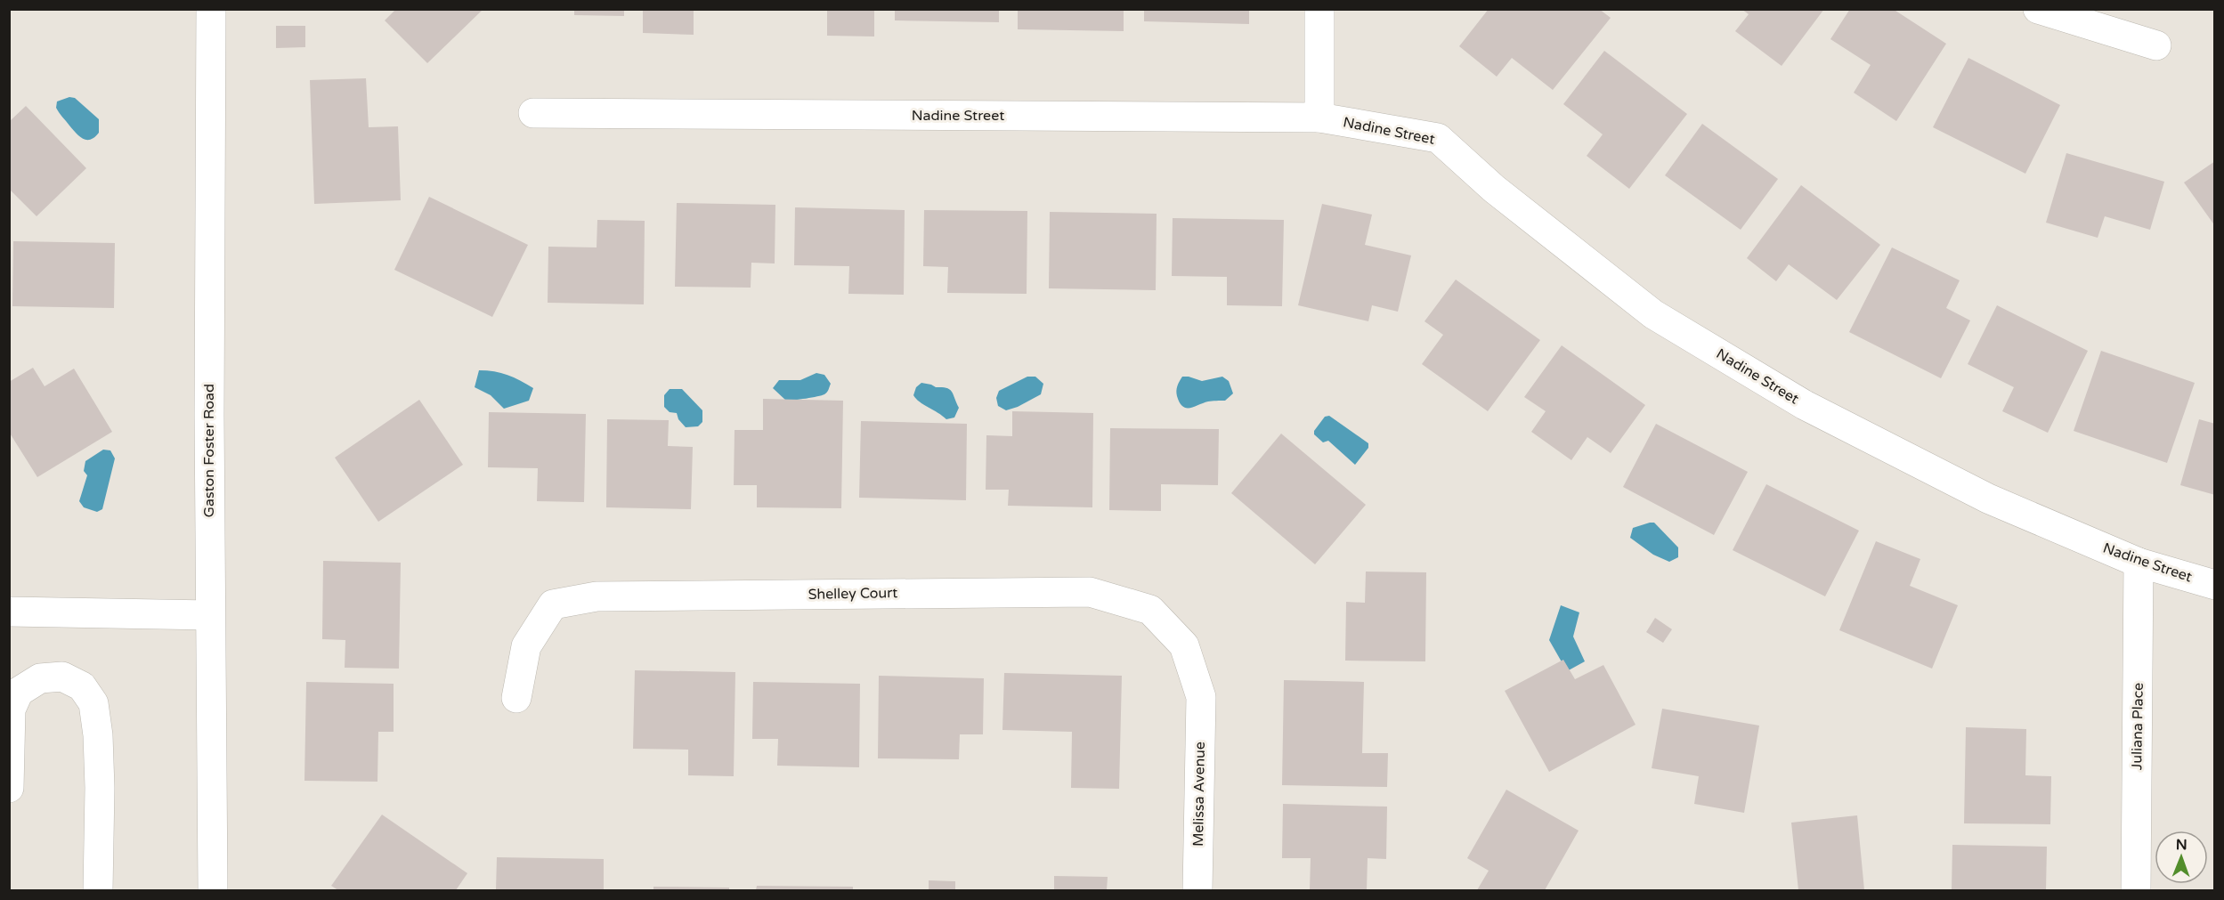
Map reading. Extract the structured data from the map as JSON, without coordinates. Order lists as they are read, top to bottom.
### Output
{
  "streets": {
    "street": [
      "Nadine Street",
      "Gaston Foster Road",
      "Shelley Court",
      "Juliana Place",
      "Melissa Avenue"
    ]
  },
  "crossings": [
    ["Nadine Street", "Juliana Place"],
    ["Shelley Court", "Melissa Avenue"]
  ],
  "north": "top"
}
